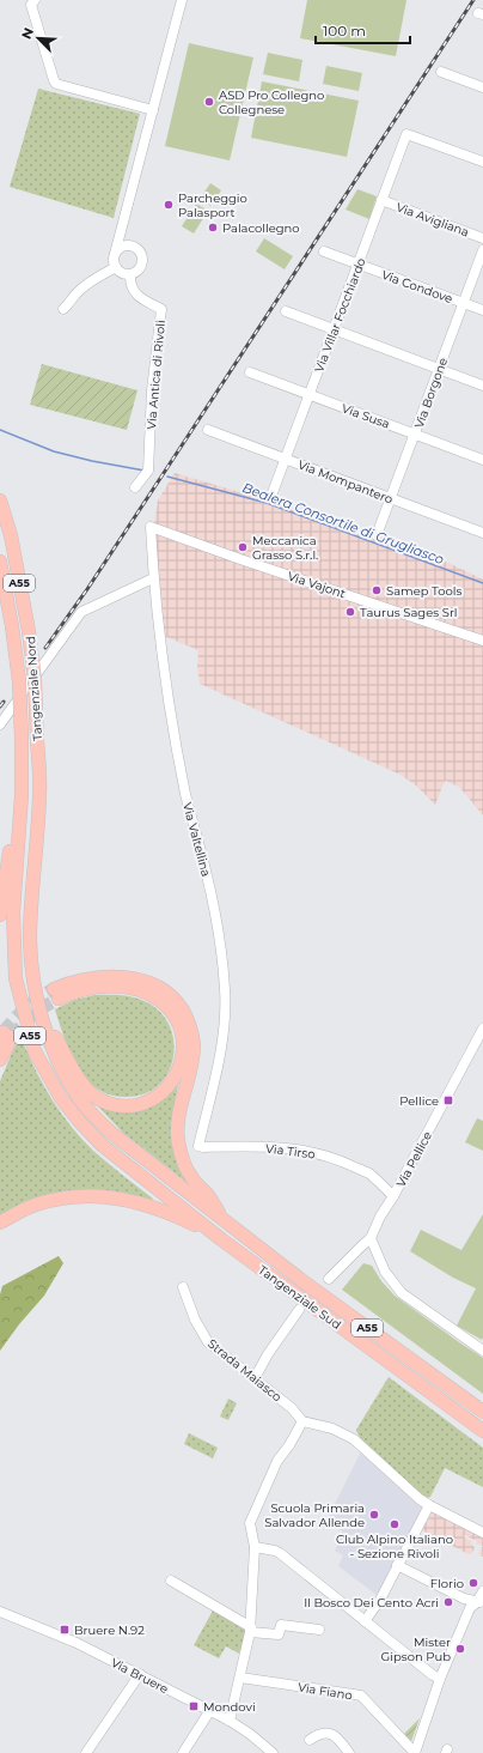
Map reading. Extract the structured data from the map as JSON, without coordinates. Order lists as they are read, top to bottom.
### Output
{
  "streets": {
    "highway": ["A55", "Tangenziale Nord", "Tangenziale Sud"],
    "street": [
      "Via Avigliana",
      "Via Condove",
      "Via Villar Focchiardo",
      "Via Antica di Rivoli",
      "Via Borgone",
      "Via Susa",
      "Via Mompantero",
      "Via Vajont",
      "Via Valtellina",
      "Via Tirso",
      "Via Pellice",
      "Strada Maiasco",
      "Via Bruere",
      "Via Fiano"
    ]
  },
  "crossings": [
    ["Via Avigliana", "Via Villar Focchiardo"],
    ["Via Condove", "Via Villar Focchiardo"],
    ["Via Condove", "Via Borgone"],
    ["Via Villar Focchiardo", "Via Susa"],
    ["Via Villar Focchiardo", "Via Mompantero"],
    ["Via Borgone", "Via Susa"],
    ["Via Borgone", "Via Mompantero"],
    ["A55", "Tangenziale Nord"],
    ["A55", "Tangenziale Sud"],
    ["Via Vajont", "Via Valtellina"],
    ["Tangenziale Nord", "Tangenziale Sud"],
    ["Via Valtellina", "Via Tirso"],
    ["Via Tirso", "Via Pellice"]
  ],
  "water": ["Bealera Consortile di Grugliasco"],
  "places": {
    "other": [
      "ASD Pro Collegno Collegnese",
      "Parcheggio Palasport",
      "Palacollegno",
      "Meccanica Grasso S.r.l.",
      "Samep Tools",
      "Taurus Sages Srl",
      "Scuola Primaria Salvador Allende",
      "Club Alpino Italiano - Sezione Rivoli",
      "Florio",
      "Il Bosco Dei Cento Acri",
      "Mister Gipson Pub"
    ],
    "transit": ["Pellice", "Bruere N.92", "Mondovi"]
  },
  "scale_bar": "100 m",
  "north": "top left"
}
